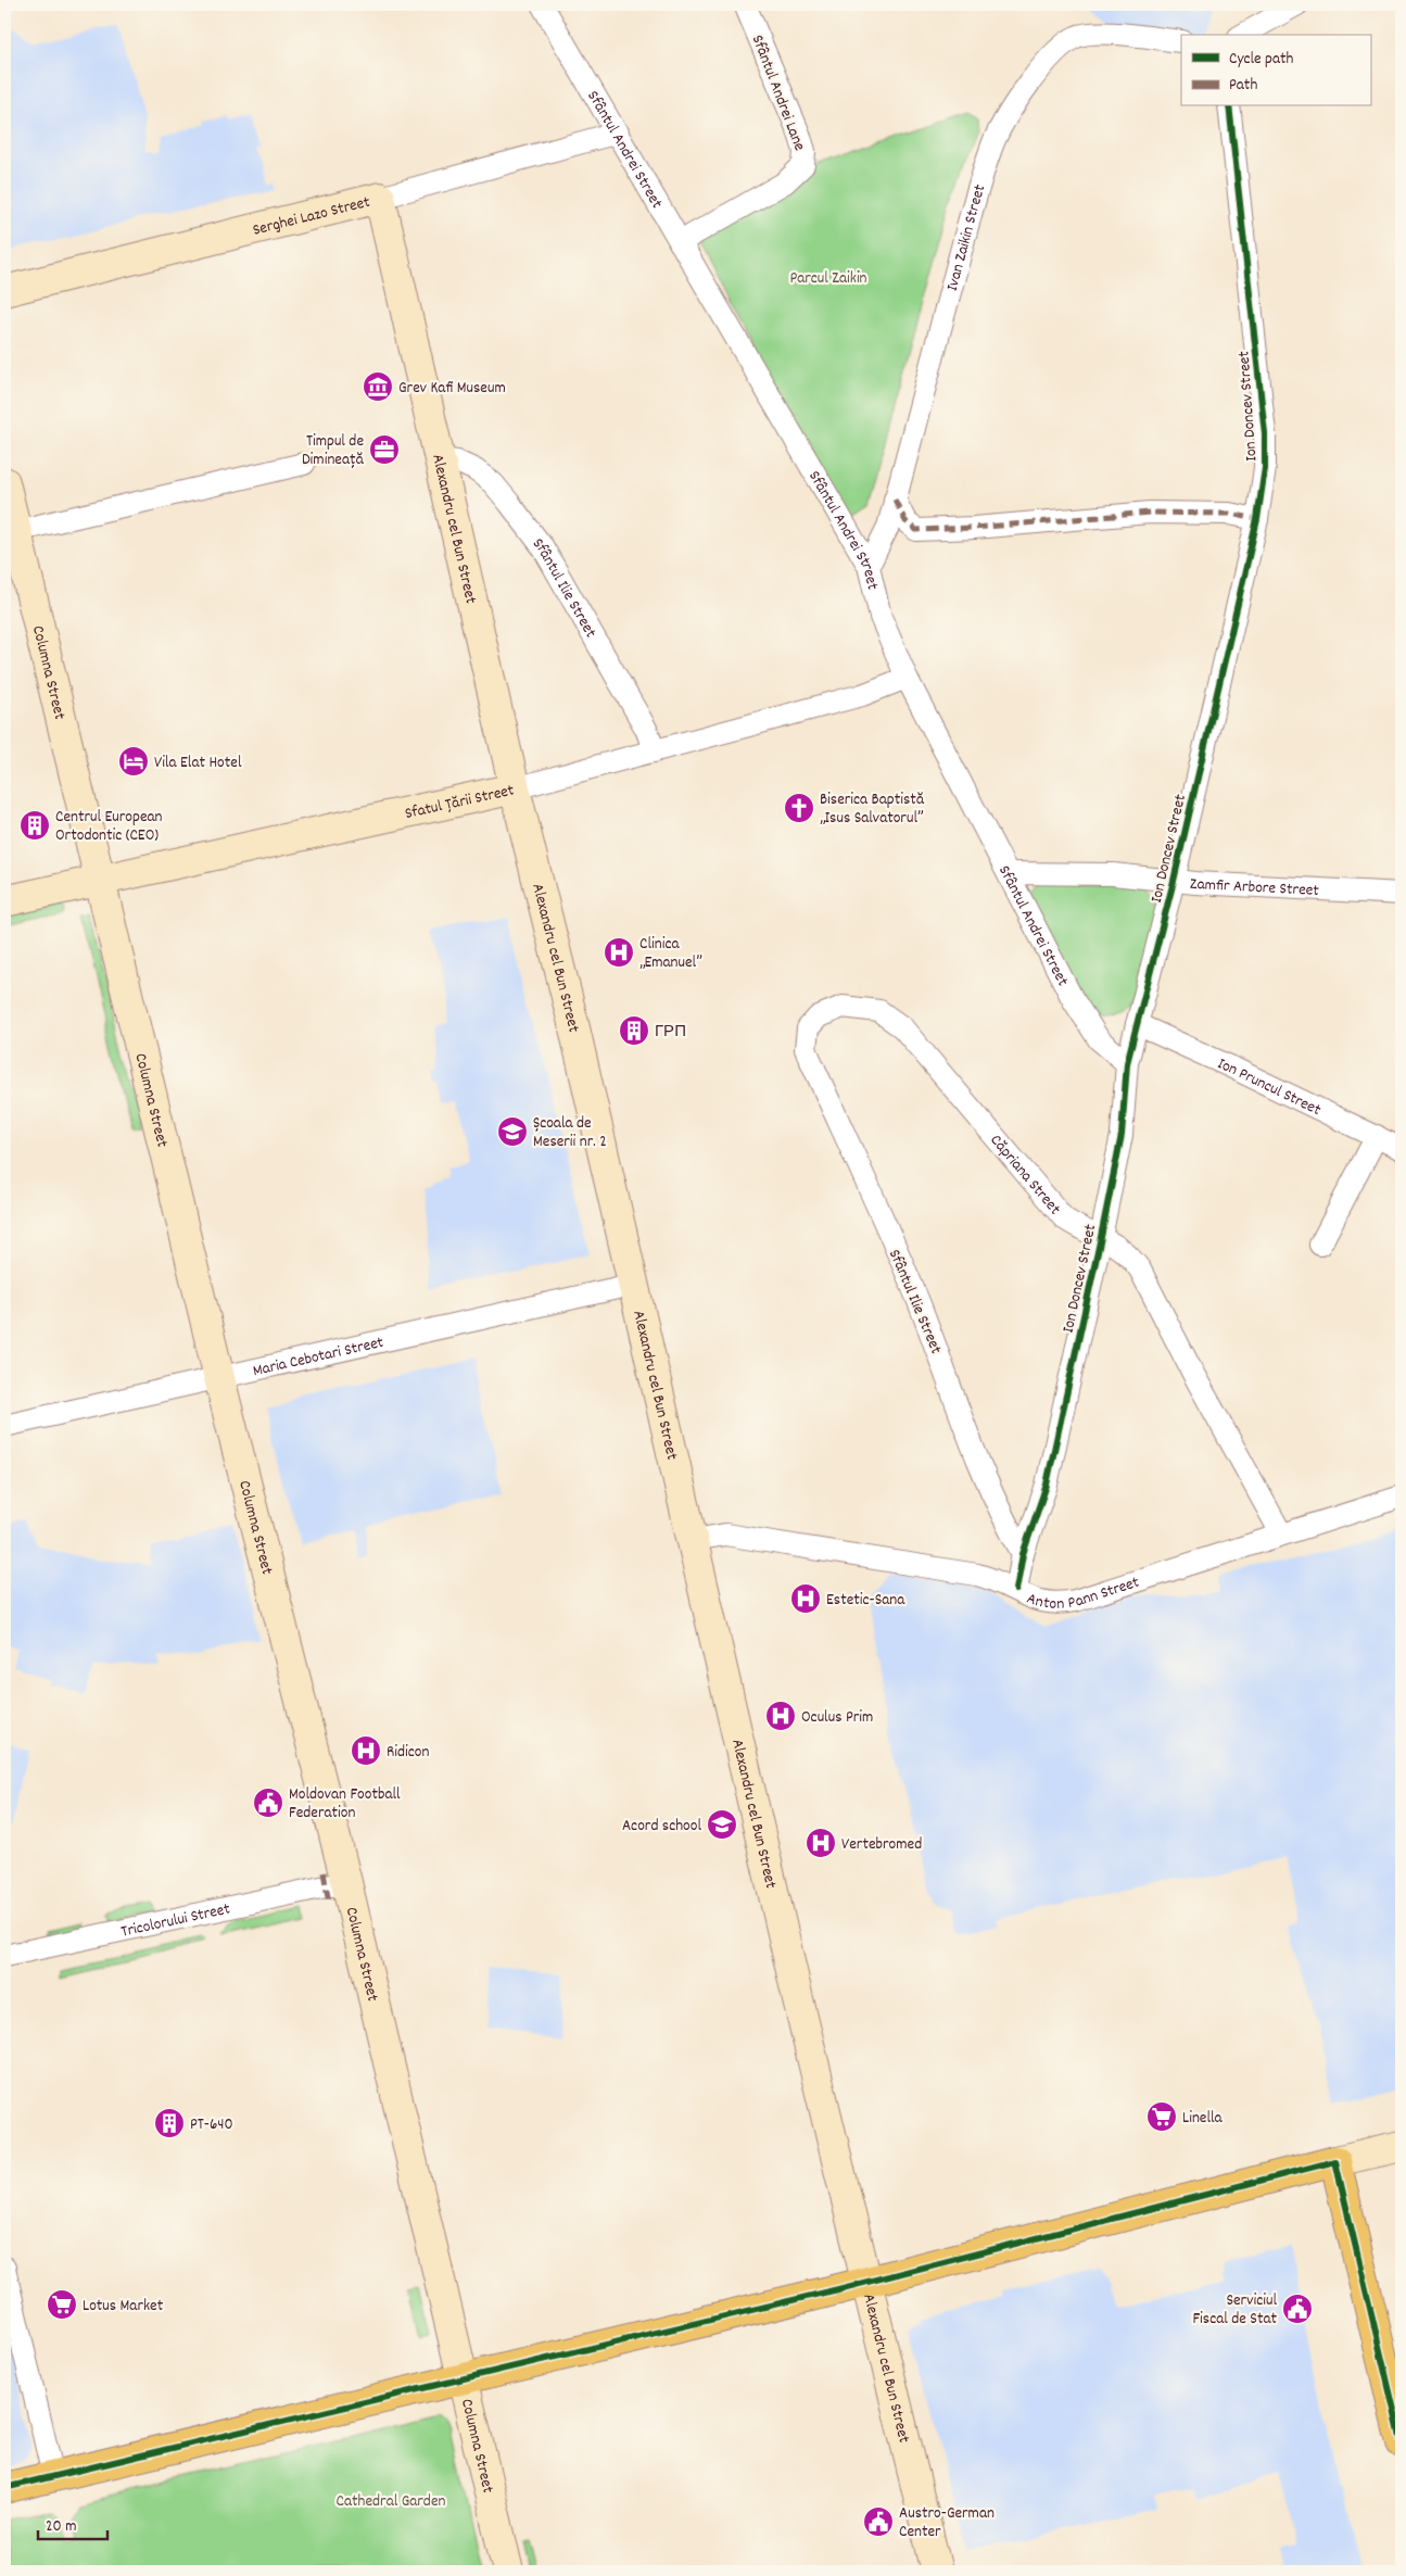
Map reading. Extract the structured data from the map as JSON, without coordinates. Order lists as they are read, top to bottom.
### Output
{
  "streets": {
    "main road": [
      "Serghei Lazo Street",
      "Alexandru cel Bun Street",
      "Columna Street",
      "Sfatul Țării Street"
    ],
    "street": [
      "Sfântul Andrei Lane",
      "Sfântul Andrei Street",
      "Ivan Zaikin Street",
      "Ion Doncev Street",
      "Sfântul Ilie Street",
      "Zamfir Arbore Street",
      "Ion Pruncul Street",
      "Căpriana Street",
      "Maria Cebotari Street",
      "Anton Pann Street",
      "Tricolorului Street"
    ]
  },
  "crossings": [
    ["Sfântul Andrei Lane", "Sfântul Andrei Street"],
    ["Sfântul Andrei Street", "Serghei Lazo Street"],
    ["Sfântul Andrei Street", "Ivan Zaikin Street"],
    ["Sfântul Andrei Street", "Ion Doncev Street"],
    ["Sfântul Andrei Street", "Sfatul Țării Street"],
    ["Sfântul Andrei Street", "Zamfir Arbore Street"],
    ["Serghei Lazo Street", "Alexandru cel Bun Street"],
    ["Ion Doncev Street", "Sfântul Ilie Street"],
    ["Ion Doncev Street", "Zamfir Arbore Street"],
    ["Ion Doncev Street", "Ion Pruncul Street"],
    ["Ion Doncev Street", "Căpriana Street"],
    ["Ion Doncev Street", "Anton Pann Street"],
    ["Alexandru cel Bun Street", "Sfântul Ilie Street"],
    ["Alexandru cel Bun Street", "Sfatul Țării Street"],
    ["Alexandru cel Bun Street", "Maria Cebotari Street"],
    ["Alexandru cel Bun Street", "Anton Pann Street"],
    ["Sfântul Ilie Street", "Sfatul Țării Street"],
    ["Sfântul Ilie Street", "Căpriana Street"],
    ["Columna Street", "Sfatul Țării Street"],
    ["Columna Street", "Maria Cebotari Street"],
    ["Columna Street", "Tricolorului Street"],
    ["Căpriana Street", "Anton Pann Street"]
  ],
  "parks": ["Parcul Zaikin", "Cathedral Garden"],
  "places": {
    "museum": ["Grev Kafi Museum"],
    "office": ["Timpul de Dimineață"],
    "hotel": ["Vila Elat Hotel"],
    "church": ["Biserica Baptistă „Isus Salvatorul”"],
    "building": ["Centrul European Ortodontic (CEO)", "ГРП", "PT-640"],
    "hospital": [
      "Clinica „Emanuel”",
      "Estetic-Sana",
      "Oculus Prim",
      "Ridicon",
      "Vertebromed"
    ],
    "school or university": ["Școala de Meserii nr. 2", "Acord school"],
    "public building": ["Moldovan Football Federation", "Serviciul Fiscal de Stat", "Austro-German Center"],
    "supermarket": ["Linella", "Lotus Market"]
  },
  "legend": ["Cycle path", "Path"],
  "scale_bar": "20 m"
}
